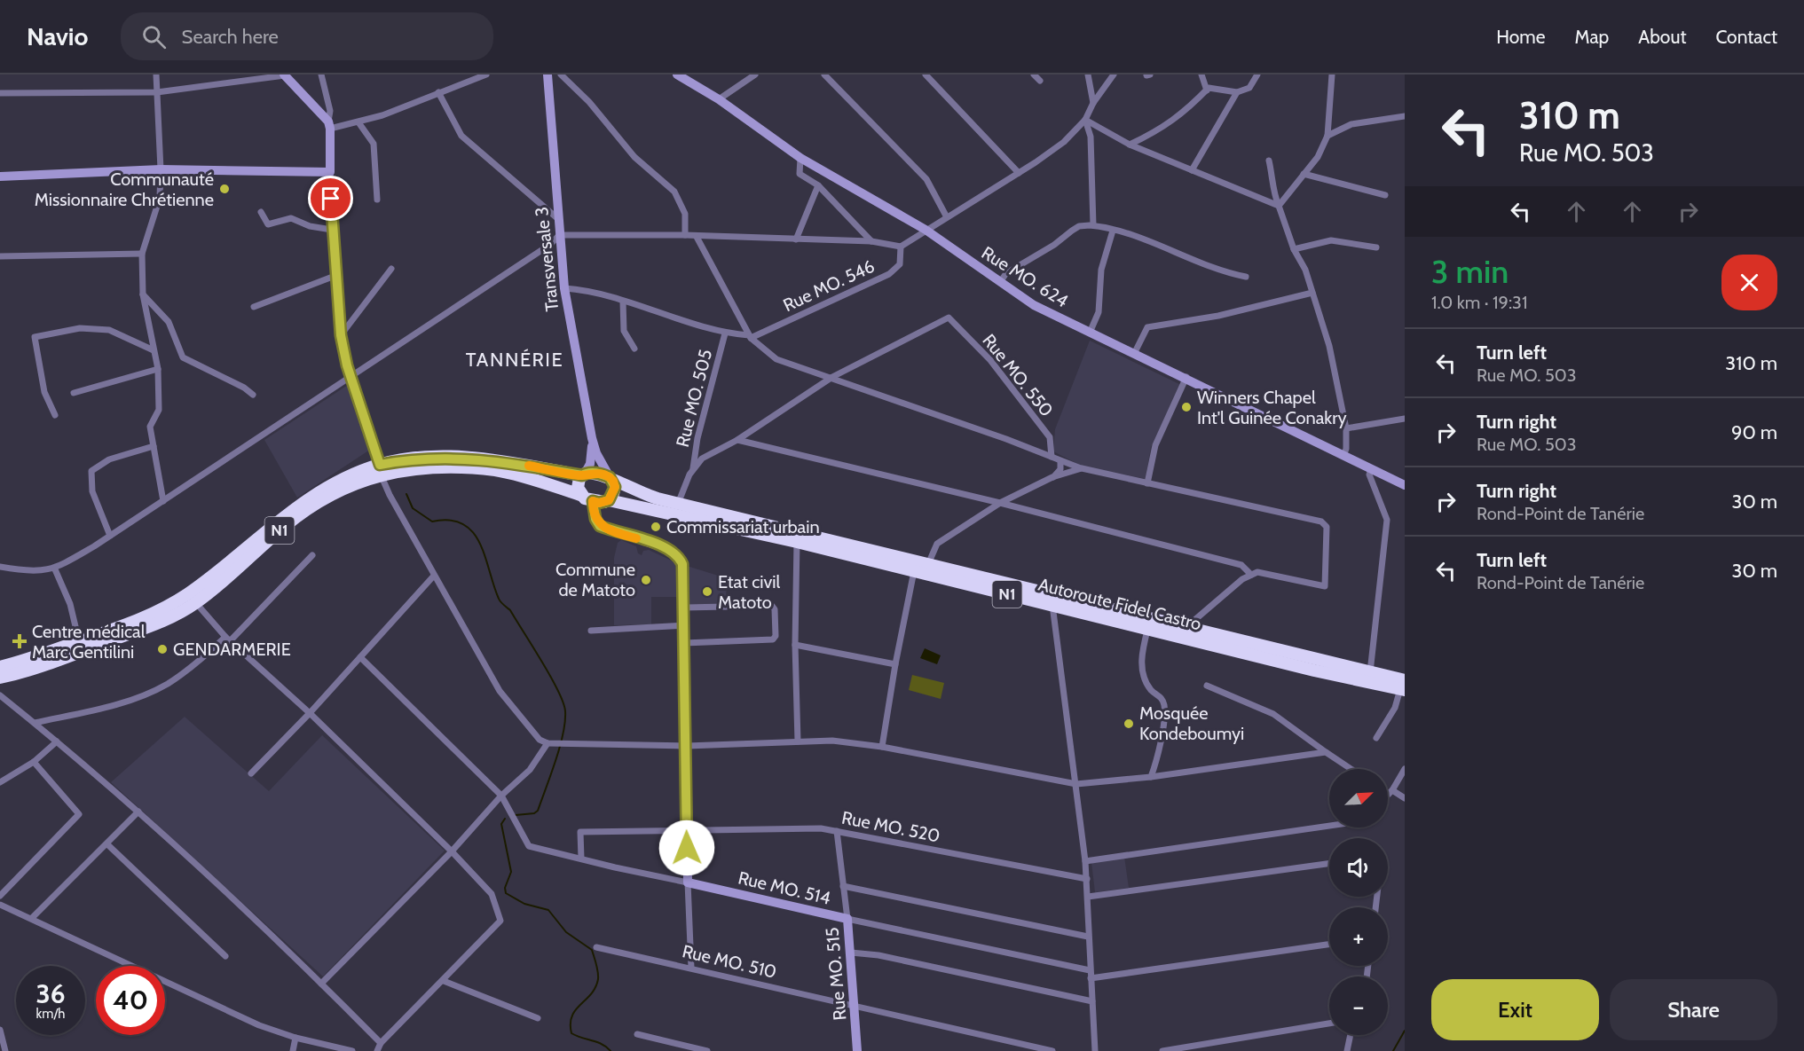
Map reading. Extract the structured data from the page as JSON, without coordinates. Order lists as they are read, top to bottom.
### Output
{
  "streets": {
    "highway": ["N1", "Autoroute Fidel Castro"],
    "street": [
      "Transversale 3",
      "Rue MO. 624",
      "Rue MO. 546",
      "Rue MO. 550",
      "Rue MO. 505",
      "Rue MO. 520",
      "Rue MO. 514",
      "Rue MO. 510",
      "Rue MO. 515"
    ]
  },
  "crossings": [
    ["Transversale 3", "N1"],
    ["Transversale 3", "Autoroute Fidel Castro"],
    ["N1", "Autoroute Fidel Castro"],
    ["Rue MO. 520", "Rue MO. 514"],
    ["Rue MO. 520", "Rue MO. 515"],
    ["Rue MO. 514", "Rue MO. 515"],
    ["Rue MO. 510", "Rue MO. 515"]
  ],
  "districts": ["TANNÉRIE"],
  "places": {
    "other": [
      "Communauté Missionnaire Chrétienne",
      "Winners Chapel Int'l Guinée Conakry",
      "Commissariat urbain",
      "Commune de Matoto",
      "Etat civil Matoto",
      "GENDARMERIE",
      "Mosquée Kondeboumyi"
    ],
    "health": ["Centre médical Marc Gentilini"]
  },
  "north": "top right",
  "page": {
    "header": "Navio",
    "search": "Search here",
    "nav": [
      "Home",
      "Map",
      "About",
      "Contact"
    ],
    "turn": ["310 m", "Rue MO. 503"],
    "heading": ["3 min", "1.0 km · 19:31"],
    "list": [
      {
        "name": "Turn left",
        "note": "Rue MO. 503",
        "value": "310 m"
      },
      {
        "name": "Turn right",
        "note": "Rue MO. 503",
        "value": "90 m"
      },
      {
        "name": "Turn right",
        "note": "Rond-Point de Tanérie",
        "value": "30 m"
      },
      {
        "name": "Turn left",
        "note": "Rond-Point de Tanérie",
        "value": "30 m"
      }
    ],
    "map_buttons": ["+", "−"],
    "speed": "36 km/h",
    "limit": "40",
    "buttons": ["Exit", "Share"]
  }
}
